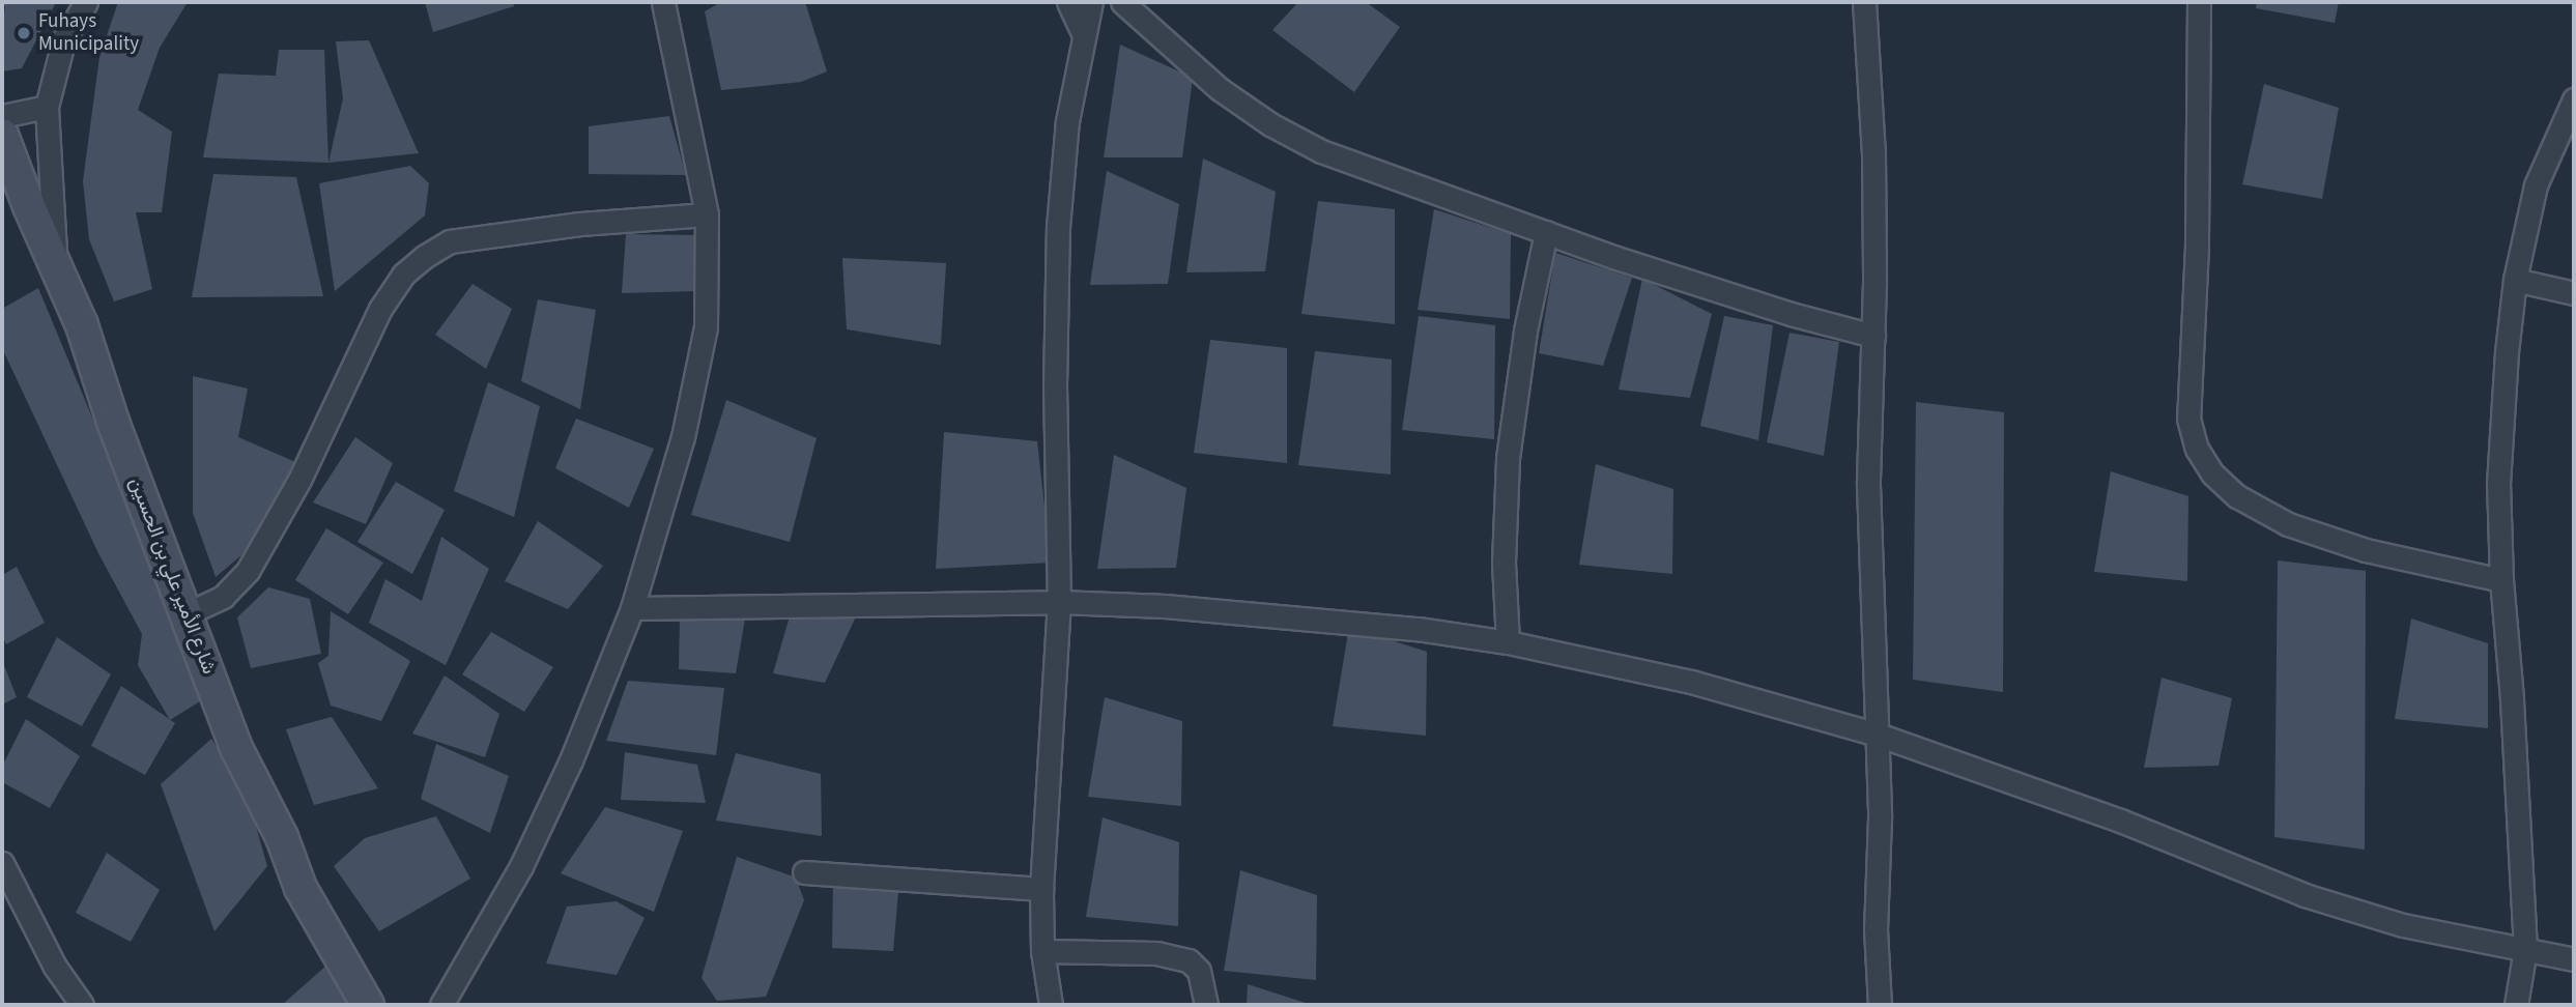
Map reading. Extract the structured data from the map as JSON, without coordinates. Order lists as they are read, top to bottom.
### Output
{
  "streets": {
    "street": ["شارع الأمير علي بن الحسين"]
  },
  "places": ["Fuhays Municipality"]
}
